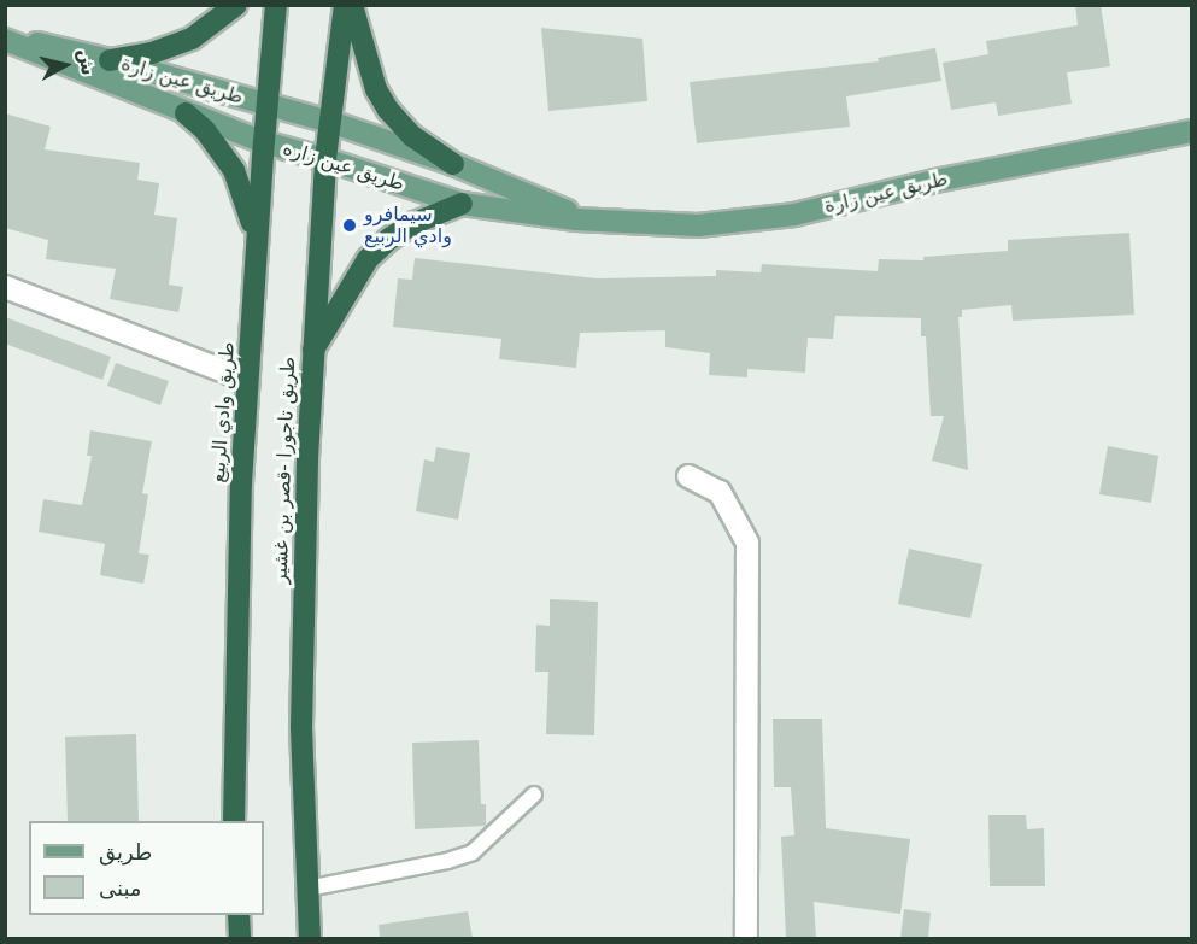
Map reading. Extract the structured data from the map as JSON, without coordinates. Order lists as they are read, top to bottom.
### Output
{
  "streets": {
    "highway": ["طريق وادي الربيع", "طريق تاجورا -قصر بن غشير"],
    "main road": ["طريق عين زارة", "طريق عين زاره"]
  },
  "crossings": [
    ["طريق عين زارة", "طريق عين زاره"],
    ["طريق عين زارة", "طريق وادي الربيع"],
    ["طريق عين زاره", "طريق وادي الربيع"],
    ["طريق عين زاره", "طريق تاجورا -قصر بن غشير"]
  ],
  "places": ["سيمافرو وادي الربيع"],
  "legend": ["طريق", "مبنى"],
  "north": "right"
}
